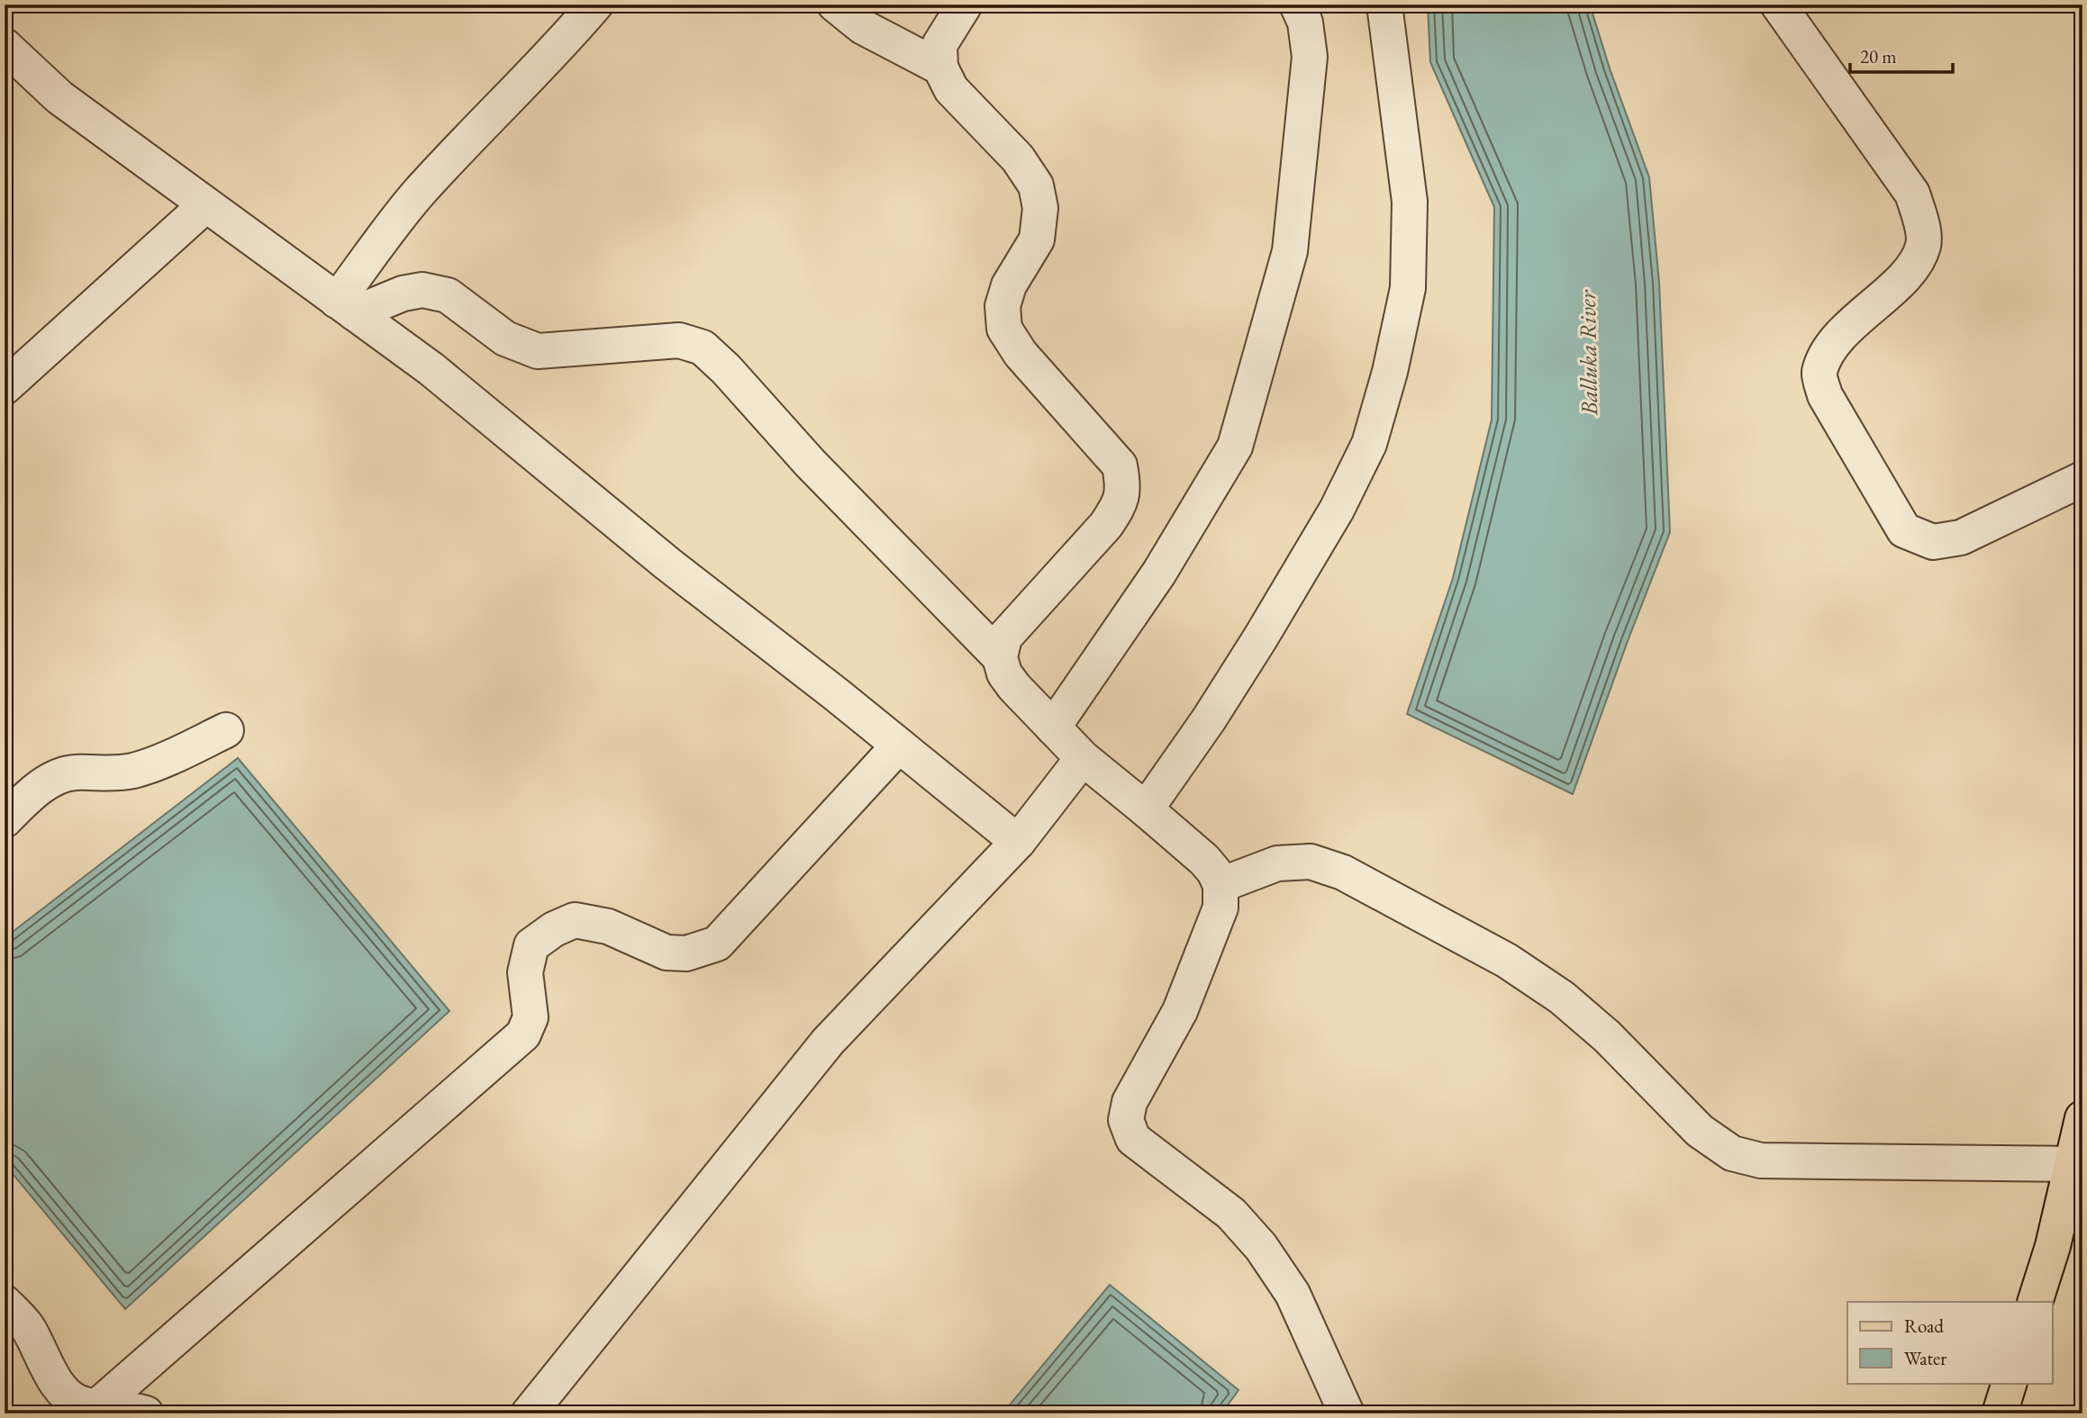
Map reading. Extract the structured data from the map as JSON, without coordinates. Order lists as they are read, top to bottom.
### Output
{
  "water": ["Balluka River"],
  "legend": ["Road", "Water"],
  "scale_bar": "20 m"
}
